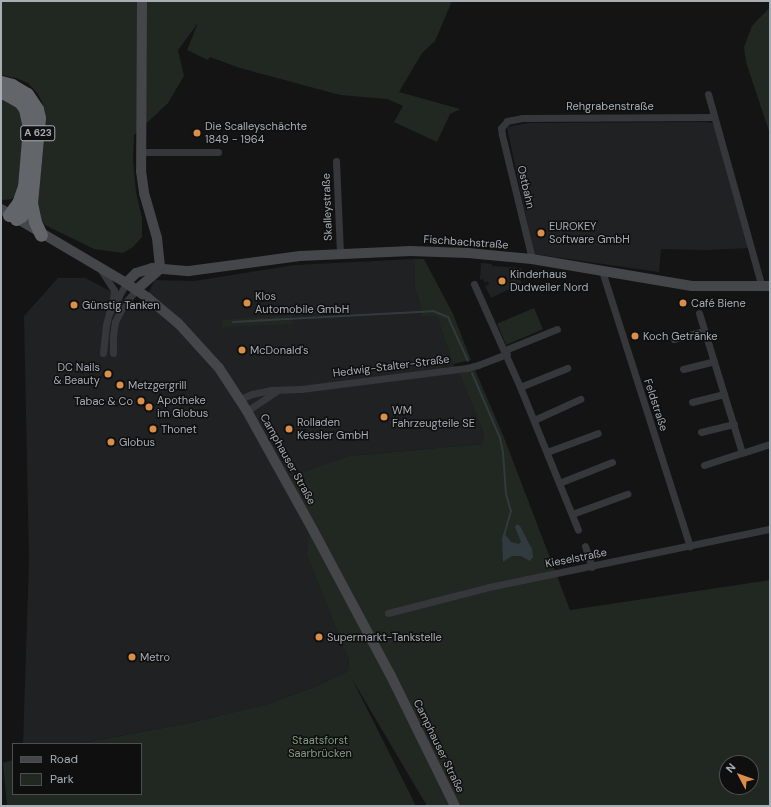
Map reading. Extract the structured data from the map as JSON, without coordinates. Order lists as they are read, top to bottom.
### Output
{
  "streets": {
    "highway": ["A 623"],
    "street": [
      "Rehgrabenstraße",
      "Ostbahn",
      "Skalleystraße",
      "Fischbachstraße",
      "Hedwig-Stalter-Straße",
      "Feldstraße",
      "Camphauser Straße",
      "Kieselstraße"
    ]
  },
  "crossings": [
    ["Rehgrabenstraße", "Ostbahn"],
    ["Ostbahn", "Fischbachstraße"],
    ["Skalleystraße", "Fischbachstraße"],
    ["Fischbachstraße", "Feldstraße"],
    ["Fischbachstraße", "Camphauser Straße"],
    ["Hedwig-Stalter-Straße", "Camphauser Straße"],
    ["Feldstraße", "Kieselstraße"]
  ],
  "parks": ["Staatsforst Saarbrücken"],
  "places": [
    "Die Scalleyschächte 1849 - 1964",
    "EUROKEY Software GmbH",
    "Kinderhaus Dudweiler Nord",
    "Klos Automobile GmbH",
    "Café Biene",
    "Günstig Tanken",
    "Koch Getränke",
    "McDonald's",
    "DC Nails & Beauty",
    "Metzgergrill",
    "Tabac & Co",
    "Apotheke im Globus",
    "WM Fahrzeugteile SE",
    "Thonet",
    "Rolladen Kessler GmbH",
    "Globus",
    "Supermarkt-Tankstelle",
    "Metro"
  ],
  "legend": ["Road", "Park"],
  "north": "top left"
}
